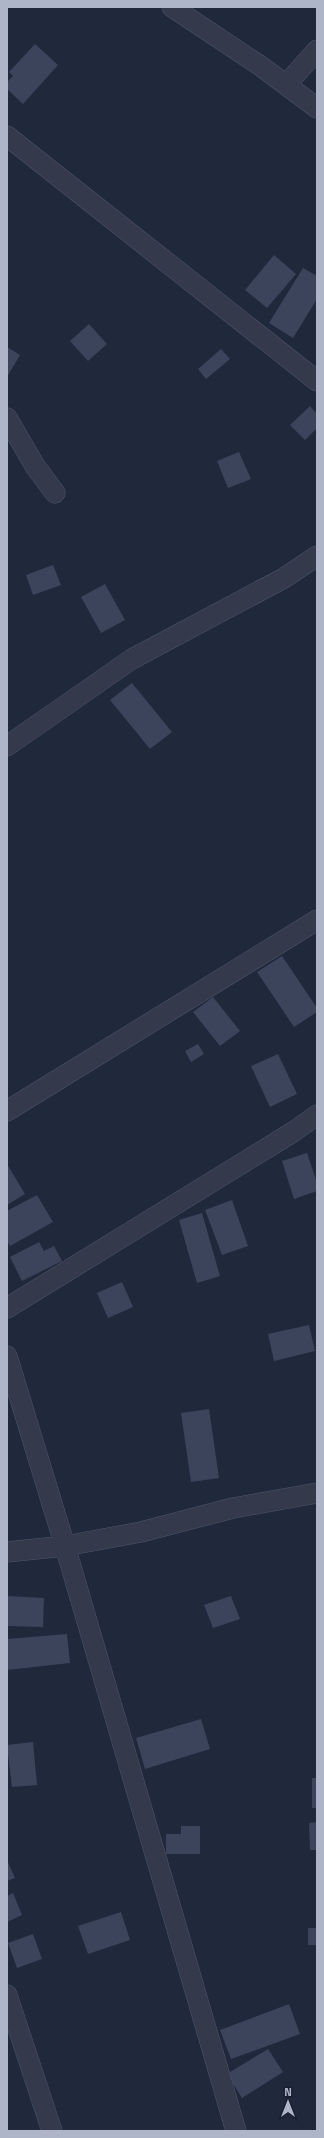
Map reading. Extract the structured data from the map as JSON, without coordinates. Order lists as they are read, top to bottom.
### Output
{
  "north": "top"
}
